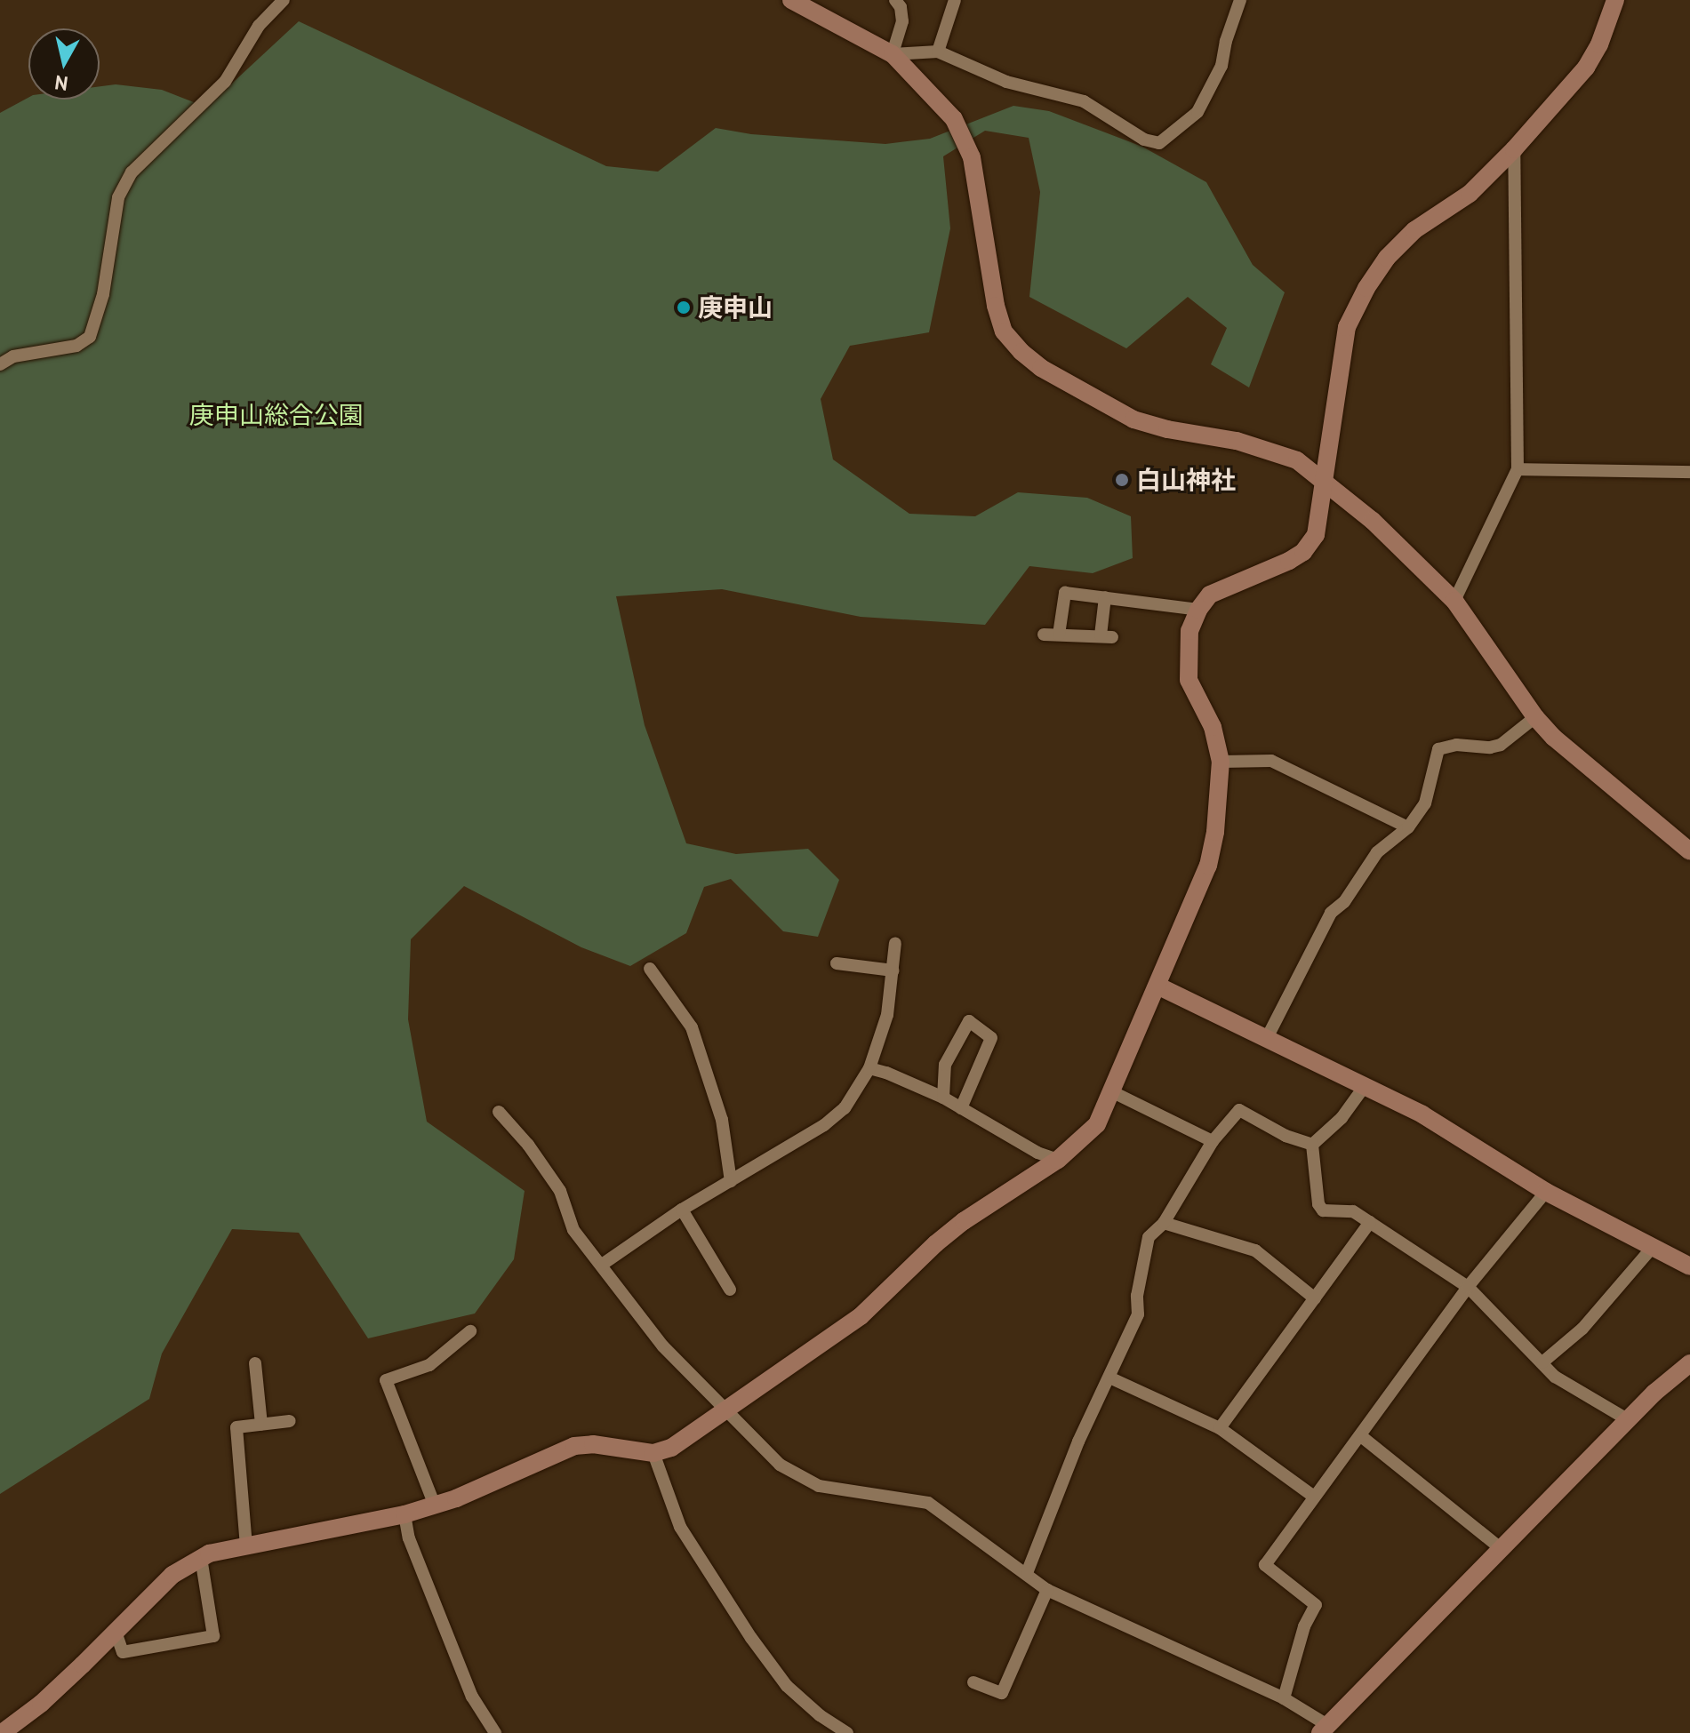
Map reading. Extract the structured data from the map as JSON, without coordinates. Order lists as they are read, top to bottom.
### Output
{
  "parks": ["庚申山総合公園"],
  "places": ["庚申山", "白山神社"],
  "north": "bottom"
}
